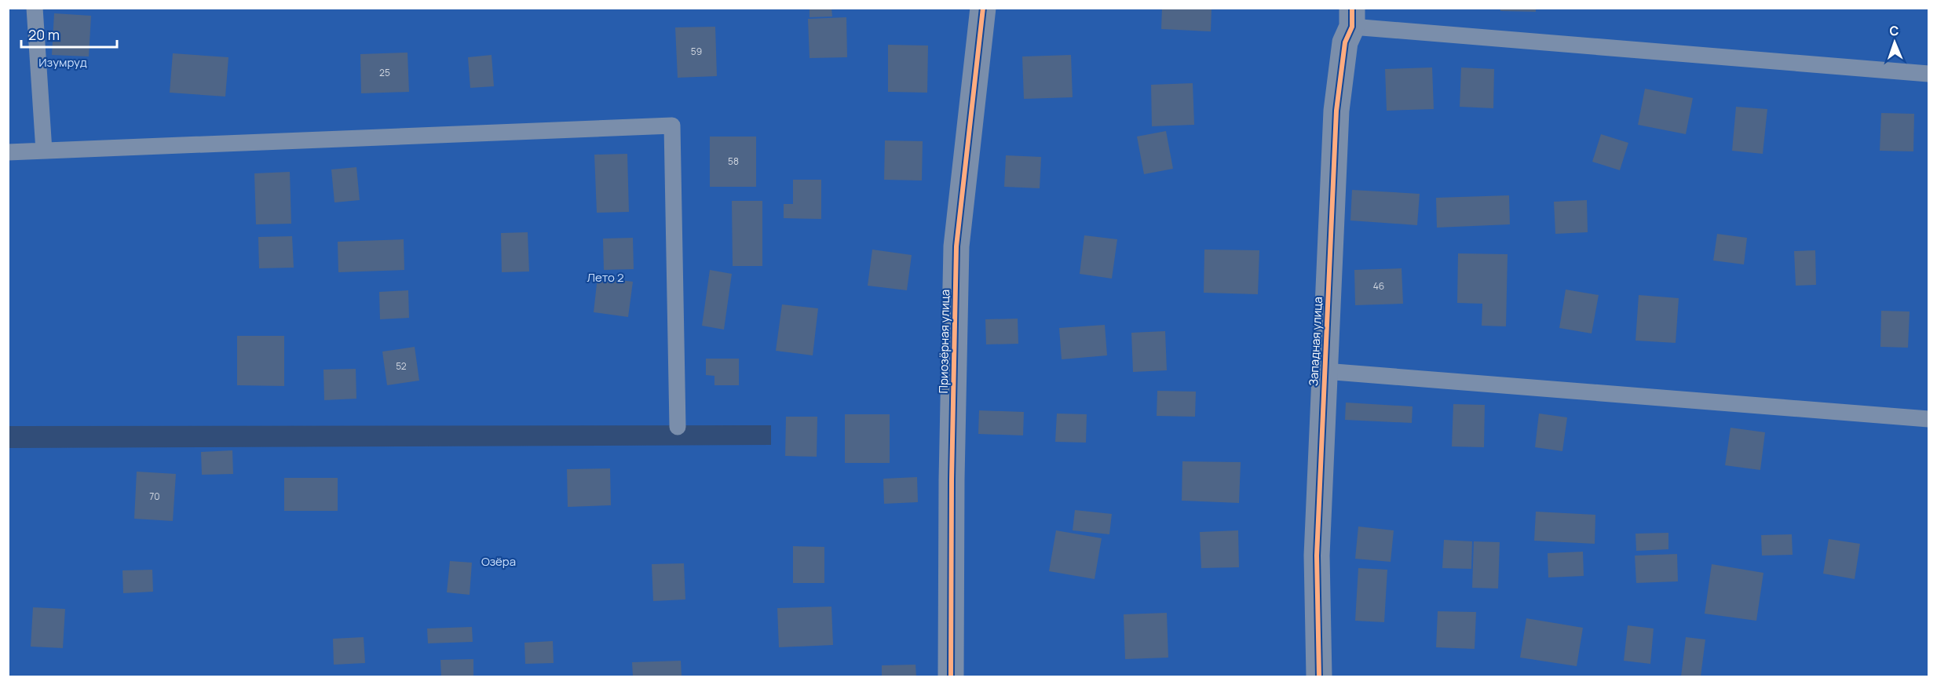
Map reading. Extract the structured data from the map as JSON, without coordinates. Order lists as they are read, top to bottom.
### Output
{
  "streets": {
    "street": ["Приозёрная улица", "Западная улица"]
  },
  "parks": ["Изумруд", "Лето 2", "Озёра"],
  "house_numbers": [
    "59",
    "25",
    "58",
    "46",
    "52",
    "70"
  ],
  "scale_bar": "20 m",
  "north": "top"
}
